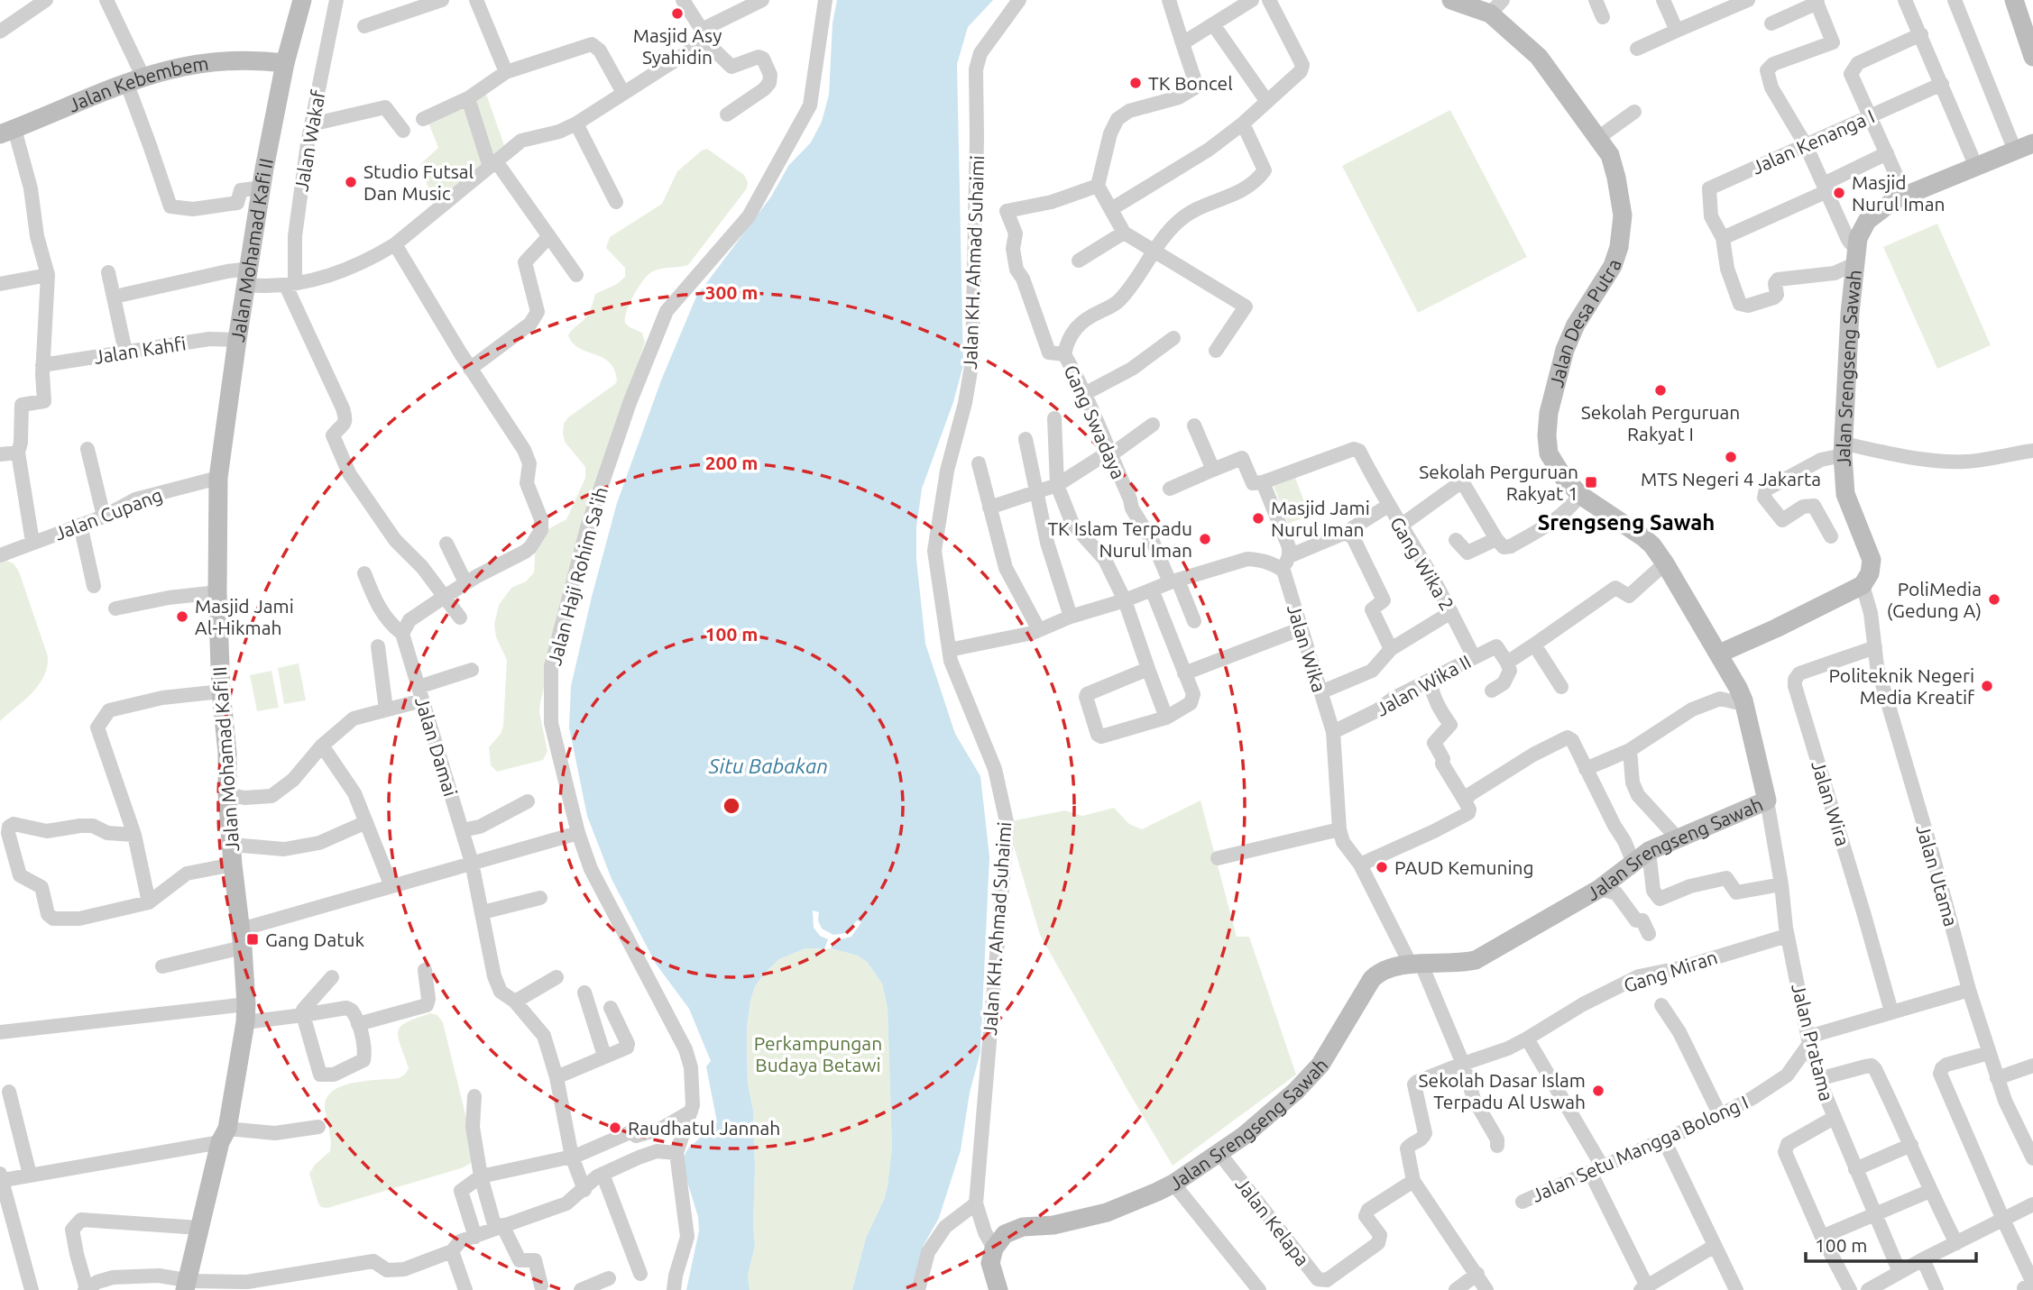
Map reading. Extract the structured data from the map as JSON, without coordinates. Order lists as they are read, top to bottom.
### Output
{
  "streets": {
    "street": [
      "Jalan Kebembem",
      "Jalan Wakaf",
      "Jalan Kenanga I",
      "Jalan Mohamad Kafi II",
      "Jalan KH. Ahmad Suhaimi",
      "Jalan Desa Putra",
      "Jalan Kahfi",
      "Jalan Srengseng Sawah",
      "Gang Swadaya",
      "Jalan Cupang",
      "Gang Wika 2",
      "Jalan Haji Rohim Sa'ih",
      "Jalan Wika",
      "Jalan Wika II",
      "Jalan Damai",
      "Jalan Wira",
      "Jalan Utama",
      "Gang Miran",
      "Jalan Pratama",
      "Jalan Setu Mangga Bolong I",
      "Jalan Kelapa"
    ]
  },
  "crossings": [
    ["Jalan Kebembem", "Jalan Mohamad Kafi II"],
    ["Jalan Mohamad Kafi II", "Jalan Kahfi"],
    ["Jalan Mohamad Kafi II", "Jalan Cupang"],
    ["Jalan Desa Putra", "Jalan Srengseng Sawah"],
    ["Jalan Srengseng Sawah", "Jalan Wika"],
    ["Jalan Srengseng Sawah", "Jalan Utama"],
    ["Jalan Srengseng Sawah", "Jalan Pratama"],
    ["Jalan Srengseng Sawah", "Jalan Kelapa"],
    ["Gang Wika 2", "Jalan Wika II"],
    ["Jalan Wika", "Jalan Wika II"],
    ["Jalan Wika", "Gang Miran"],
    ["Jalan Wira", "Jalan Utama"],
    ["Gang Miran", "Jalan Pratama"],
    ["Gang Miran", "Jalan Kelapa"],
    ["Jalan Pratama", "Jalan Setu Mangga Bolong I"]
  ],
  "districts": ["Srengseng Sawah"],
  "water": ["Situ Babakan"],
  "parks": ["Perkampungan Budaya Betawi"],
  "places": {
    "other": [
      "Masjid Asy Syahidin",
      "TK Boncel",
      "Studio Futsal Dan Music",
      "Masjid Nurul Iman",
      "Sekolah Perguruan Rakyat I",
      "MTS Negeri 4 Jakarta",
      "Masjid Jami Nurul Iman",
      "TK Islam Terpadu Nurul Iman",
      "PoliMedia (Gedung A)",
      "Masjid Jami Al-Hikmah",
      "Politeknik Negeri Media Kreatif",
      "PAUD Kemuning",
      "Sekolah Dasar Islam Terpadu Al Uswah",
      "Raudhatul Jannah"
    ],
    "transit": ["Sekolah Perguruan Rakyat 1", "Gang Datuk"]
  },
  "scale_bar": "100 m",
  "rings": ["300 m", "200 m", "100 m"]
}
